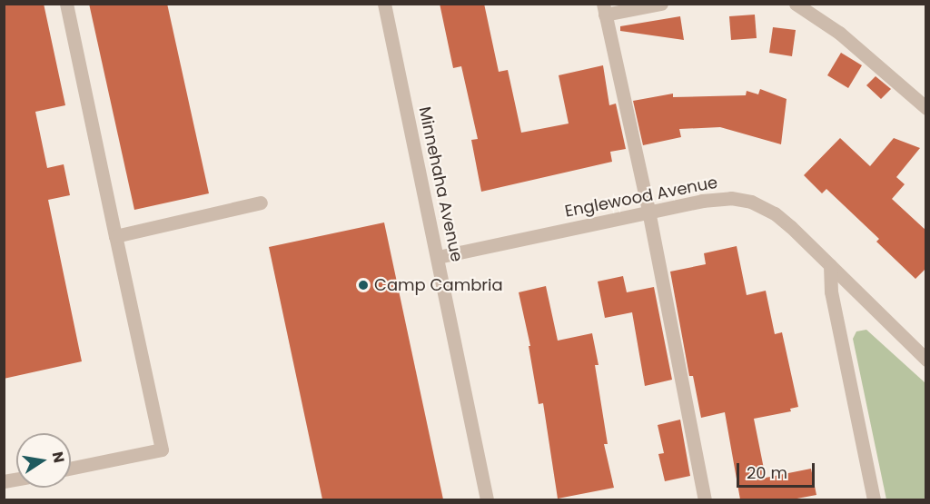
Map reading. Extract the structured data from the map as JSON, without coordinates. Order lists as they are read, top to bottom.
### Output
{
  "streets": {
    "street": ["Minnehaha Avenue", "Englewood Avenue"]
  },
  "crossings": [
    ["Minnehaha Avenue", "Englewood Avenue"]
  ],
  "places": ["Camp Cambria"],
  "scale_bar": "20 m",
  "north": "right"
}
